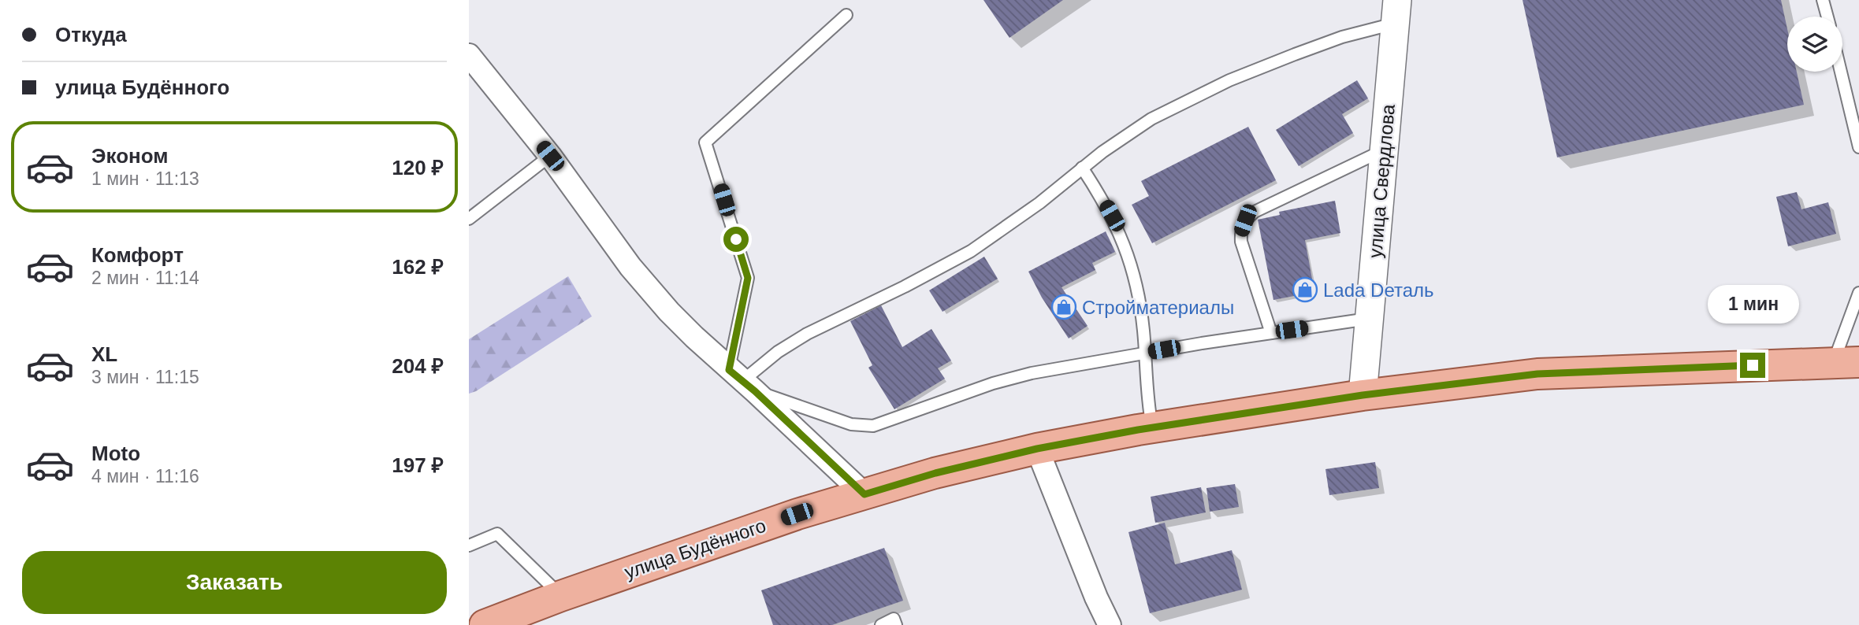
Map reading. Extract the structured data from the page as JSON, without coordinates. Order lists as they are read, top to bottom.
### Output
{
  "streets": {
    "main road": ["улица Будённого"],
    "street": ["улица Свердлова"]
  },
  "crossings": [
    ["улица Свердлова", "улица Будённого"]
  ],
  "places": {
    "shop": ["Lada Dеталь", "Стройматериалы"]
  },
  "page": {
    "banner": ["Откуда", "улица Будённого"],
    "list": [
      {
        "name": "Эконом",
        "note": "1 мин · 11:13",
        "value": "120 ₽"
      },
      {
        "name": "Комфорт",
        "note": "2 мин · 11:14",
        "value": "162 ₽"
      },
      {
        "name": "XL",
        "note": "3 мин · 11:15",
        "value": "204 ₽"
      },
      {
        "name": "Moto",
        "note": "4 мин · 11:16",
        "value": "197 ₽"
      }
    ],
    "bubble": "1 мин",
    "buttons": "Заказать"
  }
}
